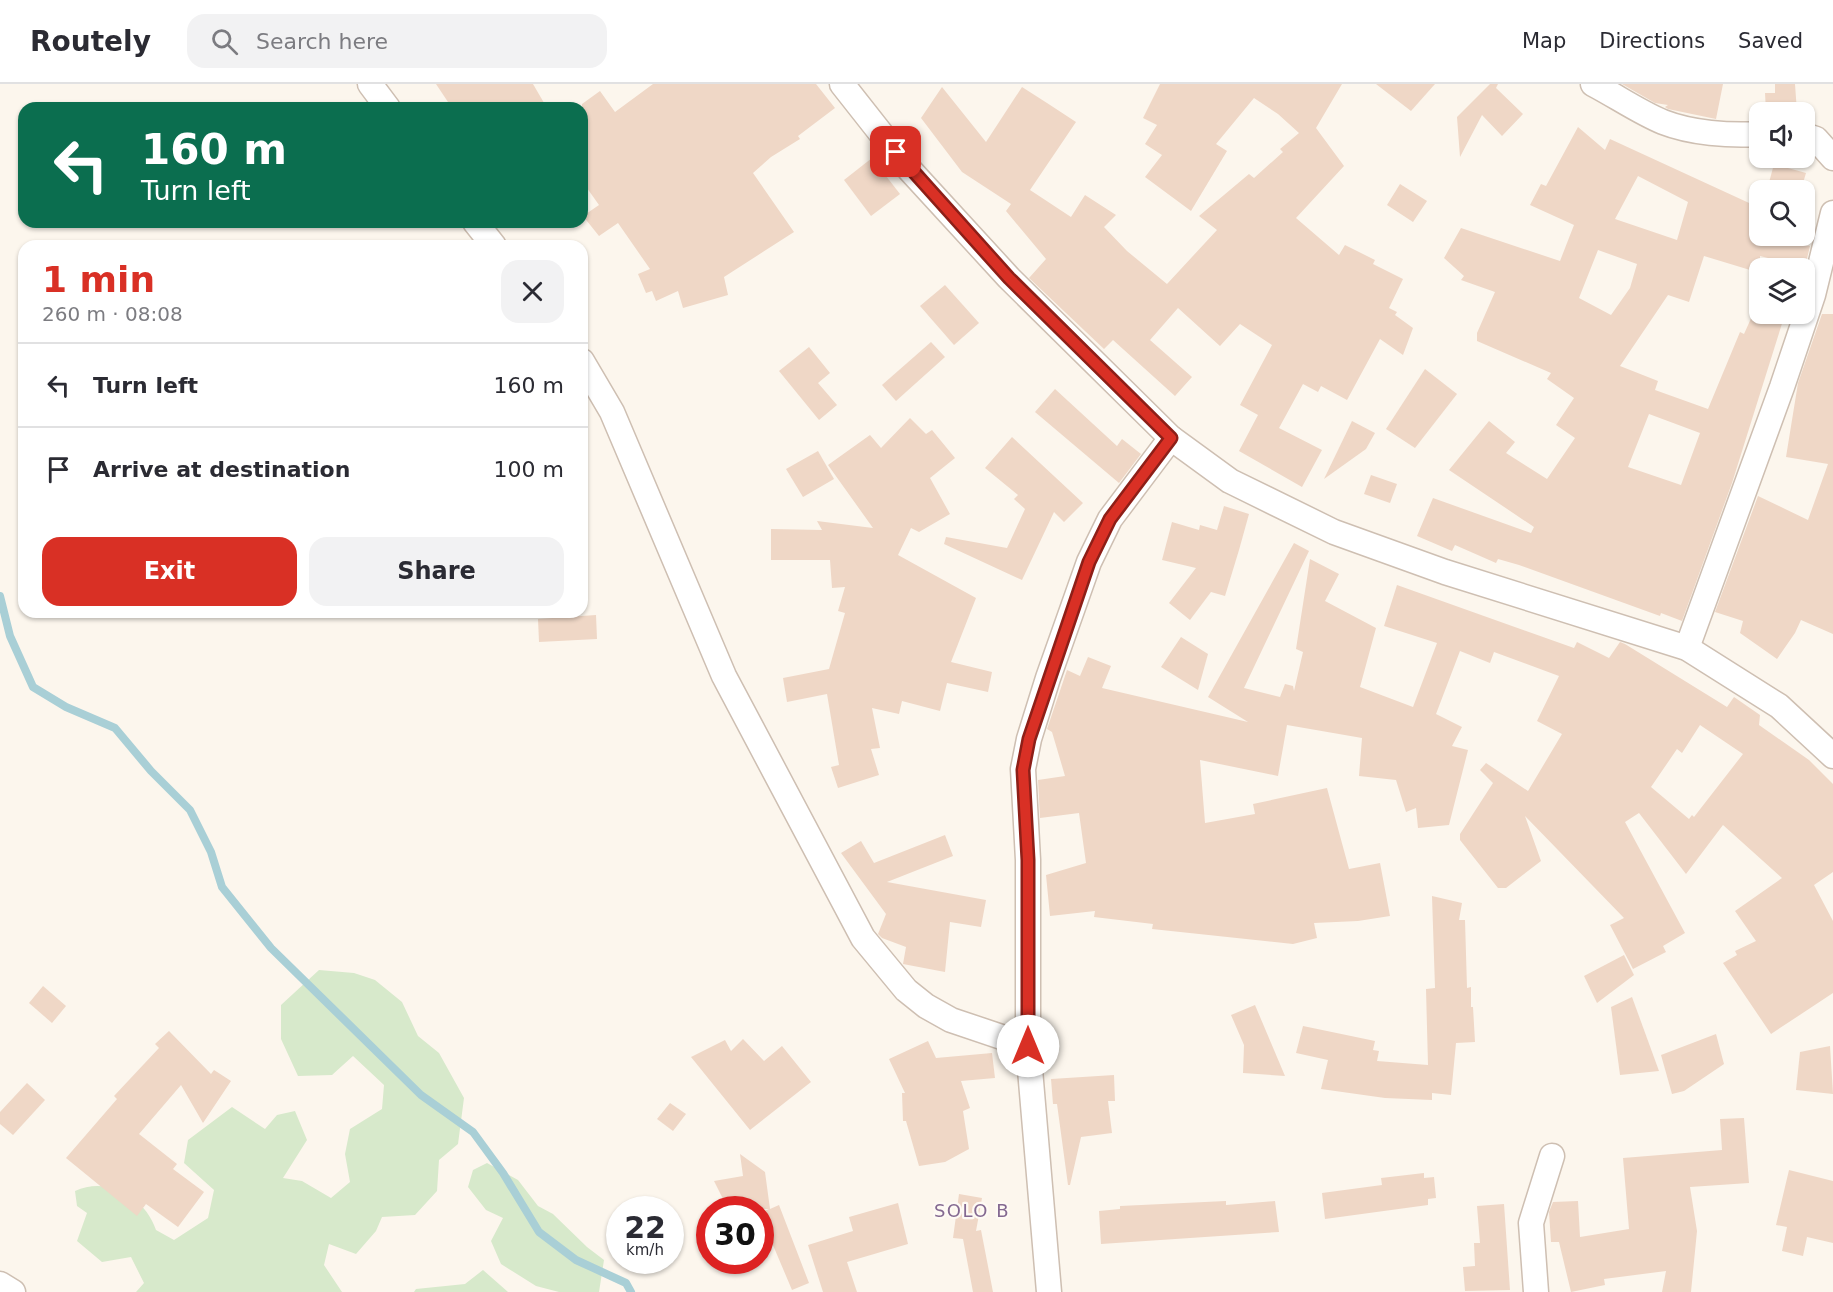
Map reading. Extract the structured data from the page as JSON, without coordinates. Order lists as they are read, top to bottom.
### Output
{
  "districts": ["SOLO B"],
  "page": {
    "header": "Routely",
    "search": "Search here",
    "nav": ["Map", "Directions", "Saved"],
    "turn": ["160 m", "Turn left"],
    "heading": ["1 min", "260 m · 08:08"],
    "list": [
      {
        "name": "Turn left",
        "value": "160 m"
      },
      {
        "name": "Arrive at destination",
        "value": "100 m"
      }
    ],
    "buttons": ["Exit", "Share"],
    "speed": "22 km/h",
    "limit": "30"
  }
}
